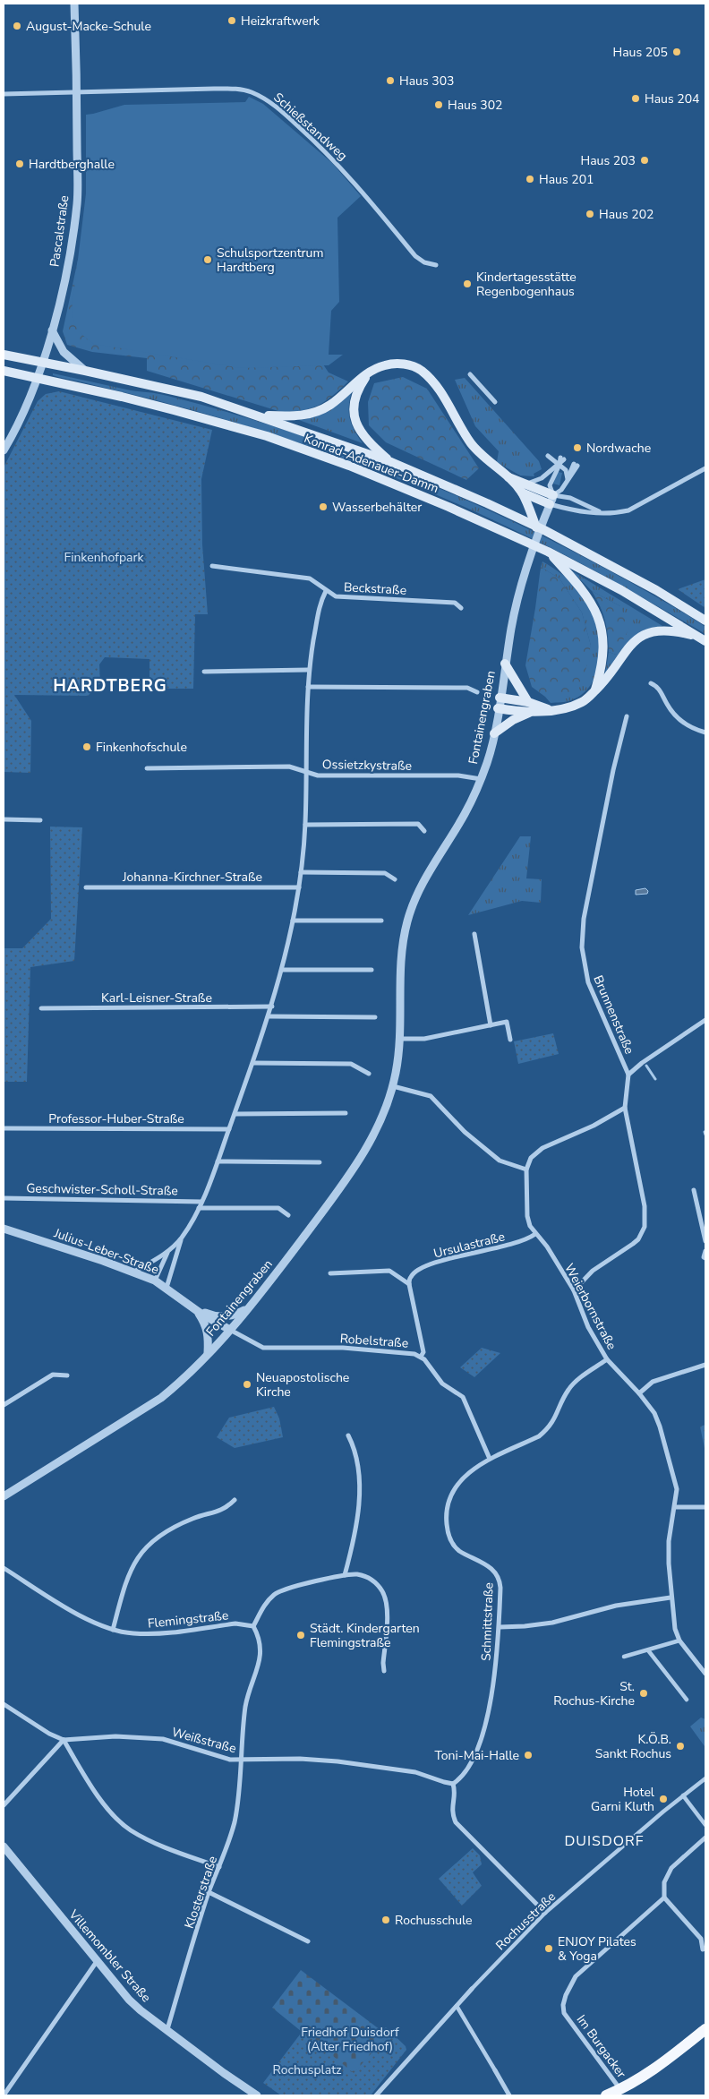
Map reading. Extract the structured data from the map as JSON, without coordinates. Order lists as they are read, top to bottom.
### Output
{
  "streets": {
    "main road": ["Konrad-Adenauer-Damm"],
    "street": [
      "Schießstandweg",
      "Pascalstraße",
      "Beckstraße",
      "Fontainengraben",
      "Ossietzkystraße",
      "Johanna-Kirchner-Straße",
      "Karl-Leisner-Straße",
      "Brunnenstraße",
      "Professor-Huber-Straße",
      "Geschwister-Scholl-Straße",
      "Ursulastraße",
      "Julius-Leber-Straße",
      "Weierbornstraße",
      "Robelstraße",
      "Flemingstraße",
      "Schmittstraße",
      "Weißstraße",
      "Klosterstraße",
      "Rochusstraße",
      "Villemombler Straße",
      "Im Burgacker"
    ]
  },
  "crossings": [
    ["Schießstandweg", "Pascalstraße"],
    ["Pascalstraße", "Konrad-Adenauer-Damm"],
    ["Fontainengraben", "Ossietzkystraße"],
    ["Fontainengraben", "Julius-Leber-Straße"],
    ["Fontainengraben", "Robelstraße"],
    ["Brunnenstraße", "Weierbornstraße"],
    ["Ursulastraße", "Weierbornstraße"],
    ["Julius-Leber-Straße", "Robelstraße"],
    ["Weierbornstraße", "Schmittstraße"],
    ["Robelstraße", "Schmittstraße"],
    ["Schmittstraße", "Weißstraße"],
    ["Weißstraße", "Klosterstraße"],
    ["Klosterstraße", "Villemombler Straße"]
  ],
  "districts": ["HARDTBERG", "DUISDORF"],
  "parks": ["Finkenhofpark", "Friedhof Duisdorf (Alter Friedhof)", "Rochusplatz"],
  "places": [
    "Heizkraftwerk",
    "August-Macke-Schule",
    "Haus 205",
    "Haus 303",
    "Haus 204",
    "Haus 302",
    "Haus 203",
    "Hardtberghalle",
    "Haus 201",
    "Haus 202",
    "Schulsportzentrum Hardtberg",
    "Kindertagesstätte Regenbogenhaus",
    "Nordwache",
    "Wasserbehälter",
    "Finkenhofschule",
    "Neuapostolische Kirche",
    "Städt. Kindergarten Flemingstraße",
    "St. Rochus-Kirche",
    "K.Ö.B. Sankt Rochus",
    "Toni-Mai-Halle",
    "Hotel Garni Kluth",
    "Rochusschule",
    "ENJOY Pilates & Yoga"
  ]
}
